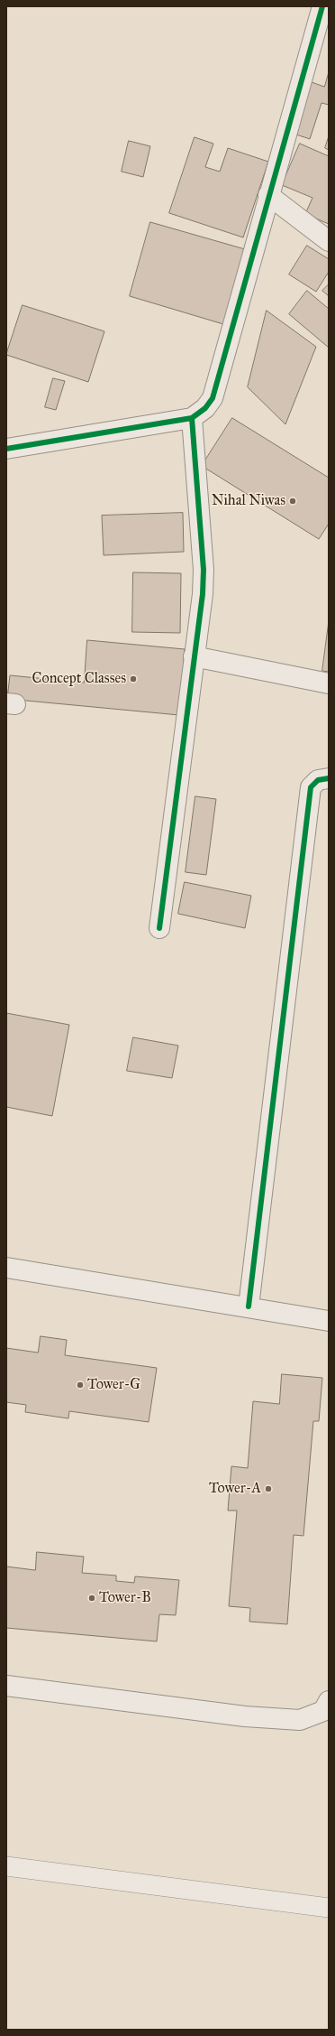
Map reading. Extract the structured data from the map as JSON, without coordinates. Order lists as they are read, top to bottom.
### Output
{
  "places": [
    "Nihal Niwas",
    "Concept Classes",
    "Tower-G",
    "Tower-A",
    "Tower-B"
  ]
}
